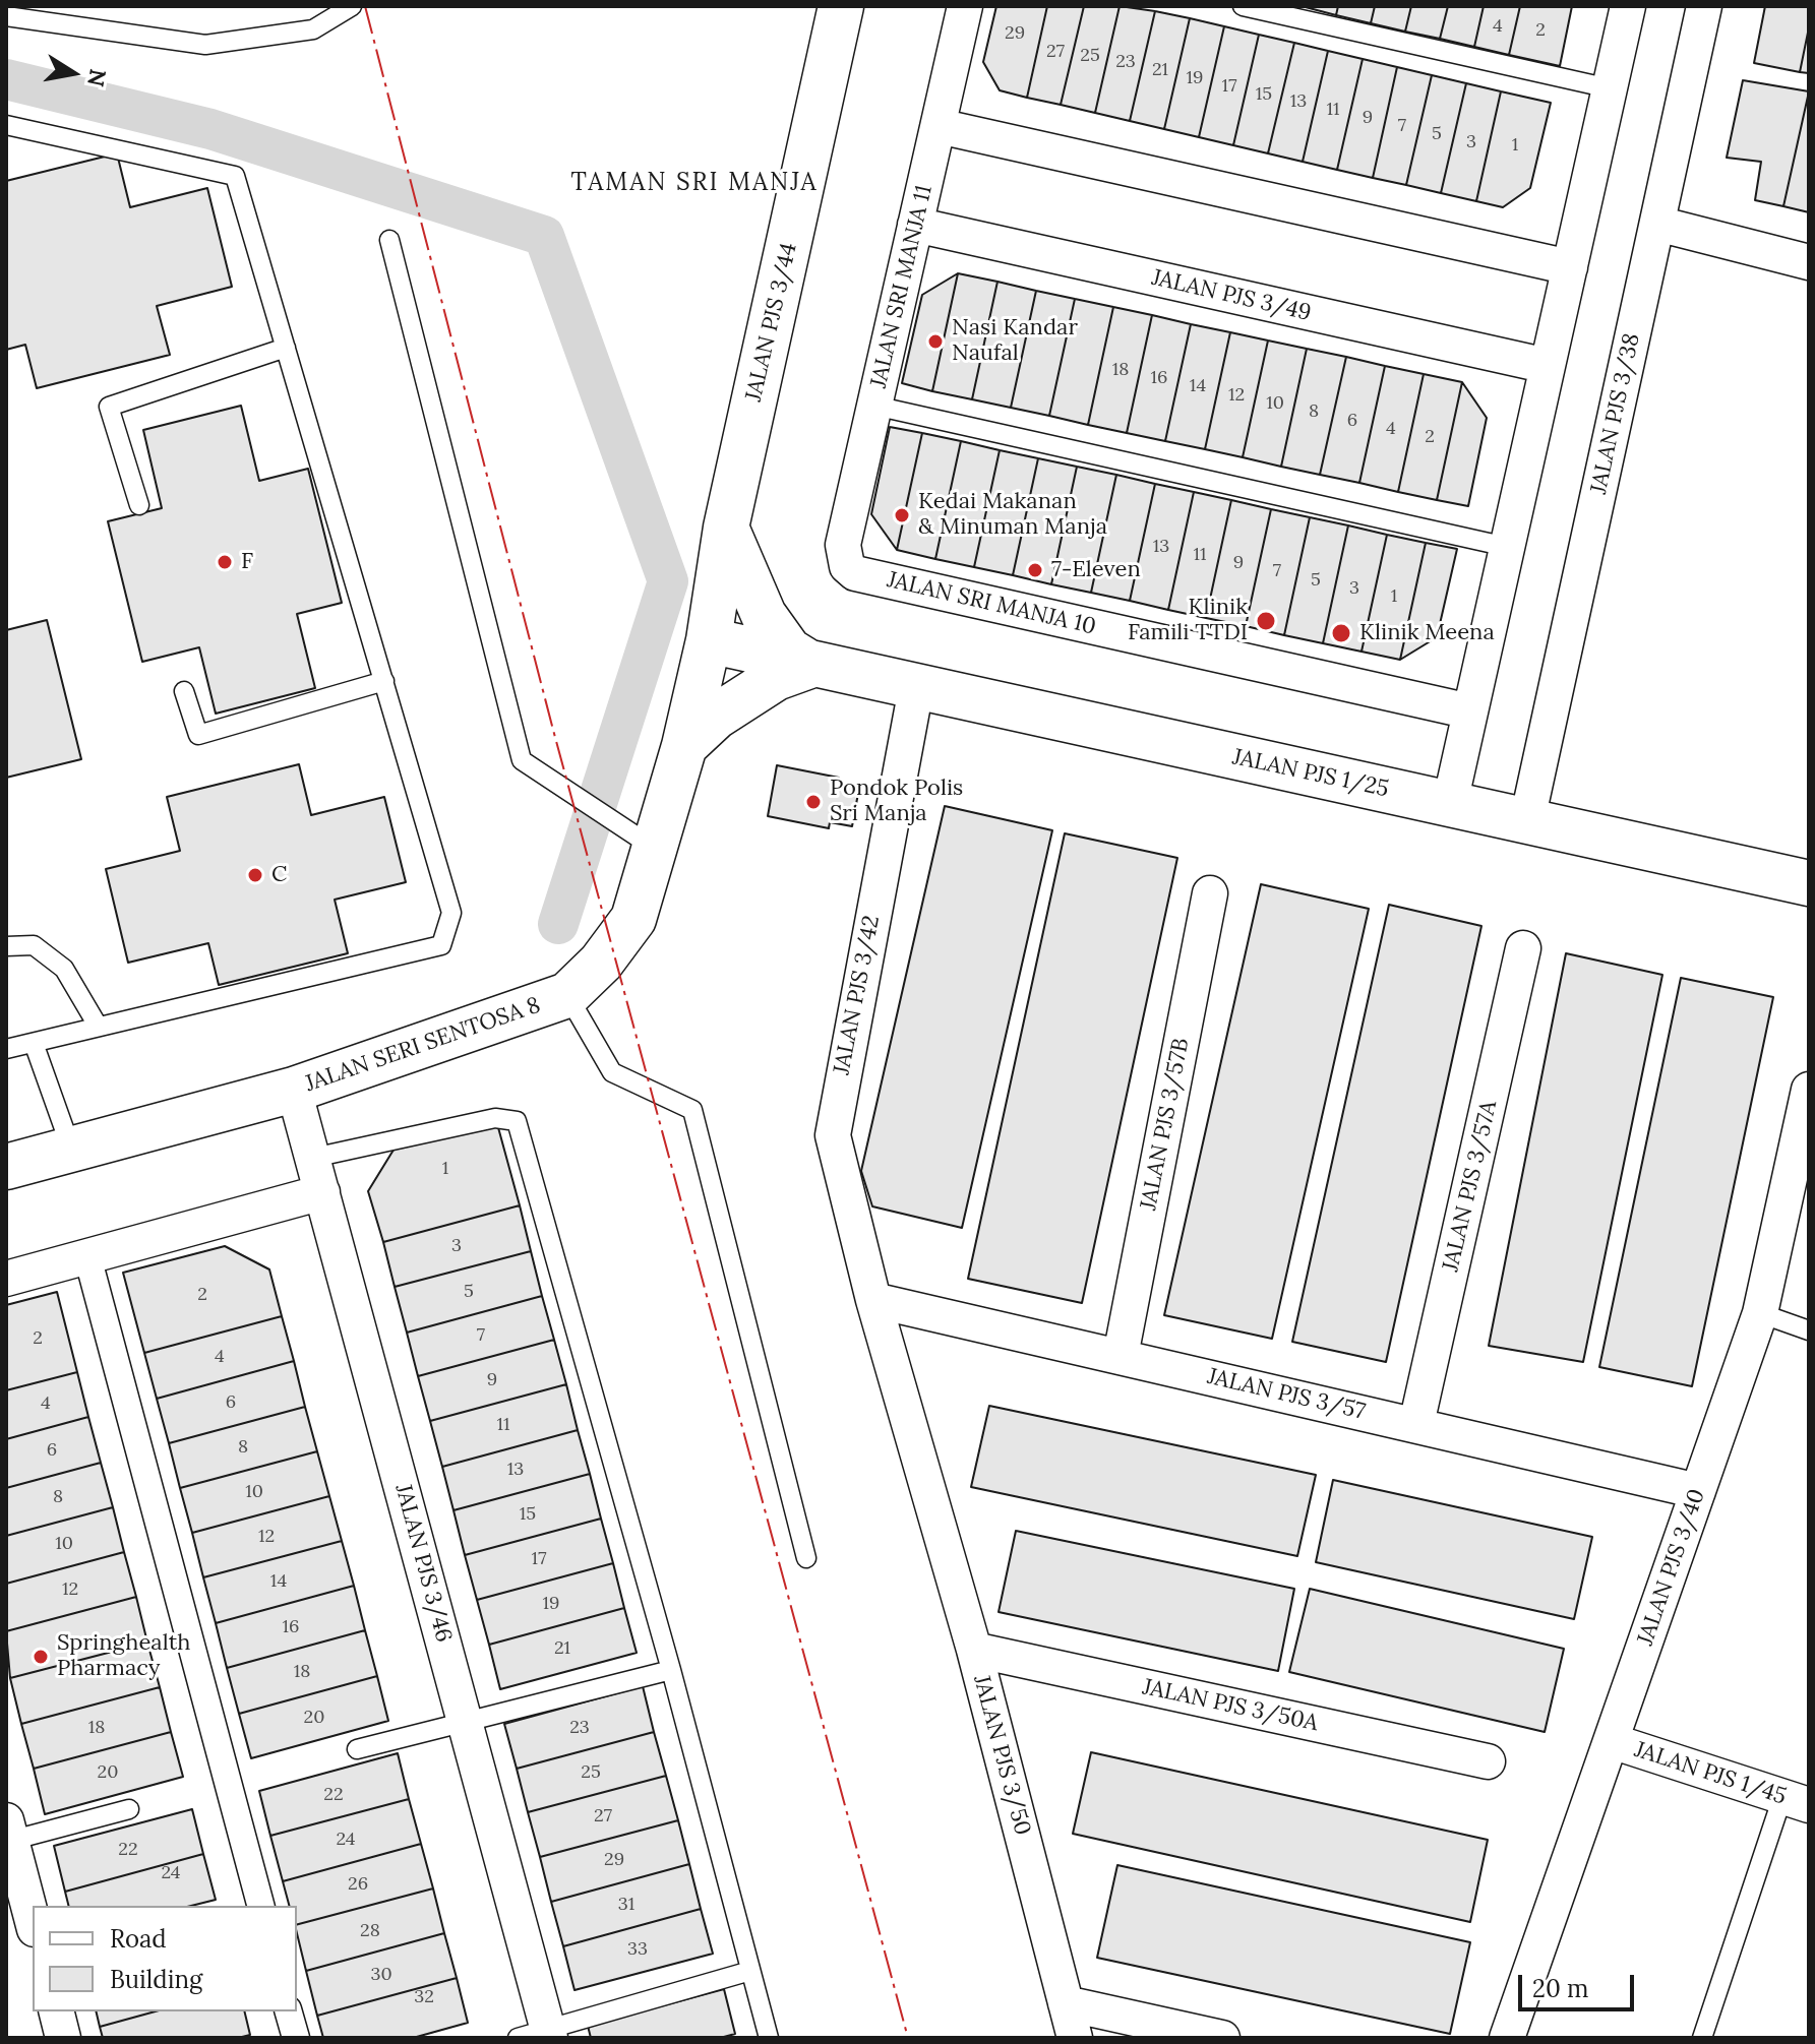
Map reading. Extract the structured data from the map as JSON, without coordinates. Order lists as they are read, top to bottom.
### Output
{
  "streets": {
    "main road": ["JALAN PJS 3/44", "JALAN PJS 1/25", "JALAN SERI SENTOSA 8"],
    "street": [
      "JALAN SRI MANJA 11",
      "JALAN PJS 3/49",
      "JALAN PJS 3/38",
      "JALAN SRI MANJA 10",
      "JALAN PJS 3/42",
      "JALAN PJS 3/57B",
      "JALAN PJS 3/57A",
      "JALAN PJS 3/57",
      "JALAN PJS 3/46",
      "JALAN PJS 3/40",
      "JALAN PJS 3/50A",
      "JALAN PJS 3/50",
      "JALAN PJS 1/45"
    ]
  },
  "crossings": [
    ["JALAN SRI MANJA 11", "JALAN PJS 3/49"],
    ["JALAN SRI MANJA 11", "JALAN SRI MANJA 10"],
    ["JALAN PJS 3/44", "JALAN PJS 1/25"],
    ["JALAN PJS 3/44", "JALAN SERI SENTOSA 8"],
    ["JALAN PJS 3/38", "JALAN PJS 1/25"],
    ["JALAN PJS 1/25", "JALAN PJS 3/42"],
    ["JALAN PJS 3/42", "JALAN PJS 3/57"],
    ["JALAN PJS 3/42", "JALAN PJS 3/50"],
    ["JALAN SERI SENTOSA 8", "JALAN PJS 3/46"],
    ["JALAN PJS 3/57B", "JALAN PJS 3/57"],
    ["JALAN PJS 3/57A", "JALAN PJS 3/57"],
    ["JALAN PJS 3/57", "JALAN PJS 3/40"],
    ["JALAN PJS 3/40", "JALAN PJS 1/45"],
    ["JALAN PJS 3/50A", "JALAN PJS 3/50"]
  ],
  "districts": ["TAMAN SRI MANJA"],
  "places": [
    "Nasi Kandar Naufal",
    "Kedai Makanan & Minuman Manja",
    "F",
    "7-Eleven",
    "Klinik Famili TTDI",
    "Klinik Meena",
    "Pondok Polis Sri Manja",
    "C",
    "Springhealth Pharmacy"
  ],
  "house_numbers": [
    "4",
    "2",
    "29",
    "27",
    "25",
    "23",
    "21",
    "19",
    "17",
    "15",
    "13",
    "11",
    "9",
    "7",
    "5",
    "3",
    "1",
    "18",
    "16",
    "14",
    "12",
    "10",
    "8",
    "6",
    "4",
    "2",
    "13",
    "11",
    "9",
    "7",
    "5",
    "3",
    "1",
    "1",
    "3",
    "5",
    "2",
    "7",
    "2",
    "4",
    "9",
    "6",
    "4",
    "11",
    "8",
    "6",
    "13",
    "10",
    "8",
    "15",
    "12",
    "10",
    "17",
    "14",
    "12",
    "19",
    "16",
    "21",
    "18",
    "20",
    "18",
    "23",
    "20",
    "25",
    "22",
    "27",
    "24",
    "22",
    "29",
    "24",
    "26",
    "31",
    "28",
    "33",
    "30",
    "32"
  ],
  "legend": ["Road", "Building"],
  "scale_bar": "20 m",
  "north": "right"
}
